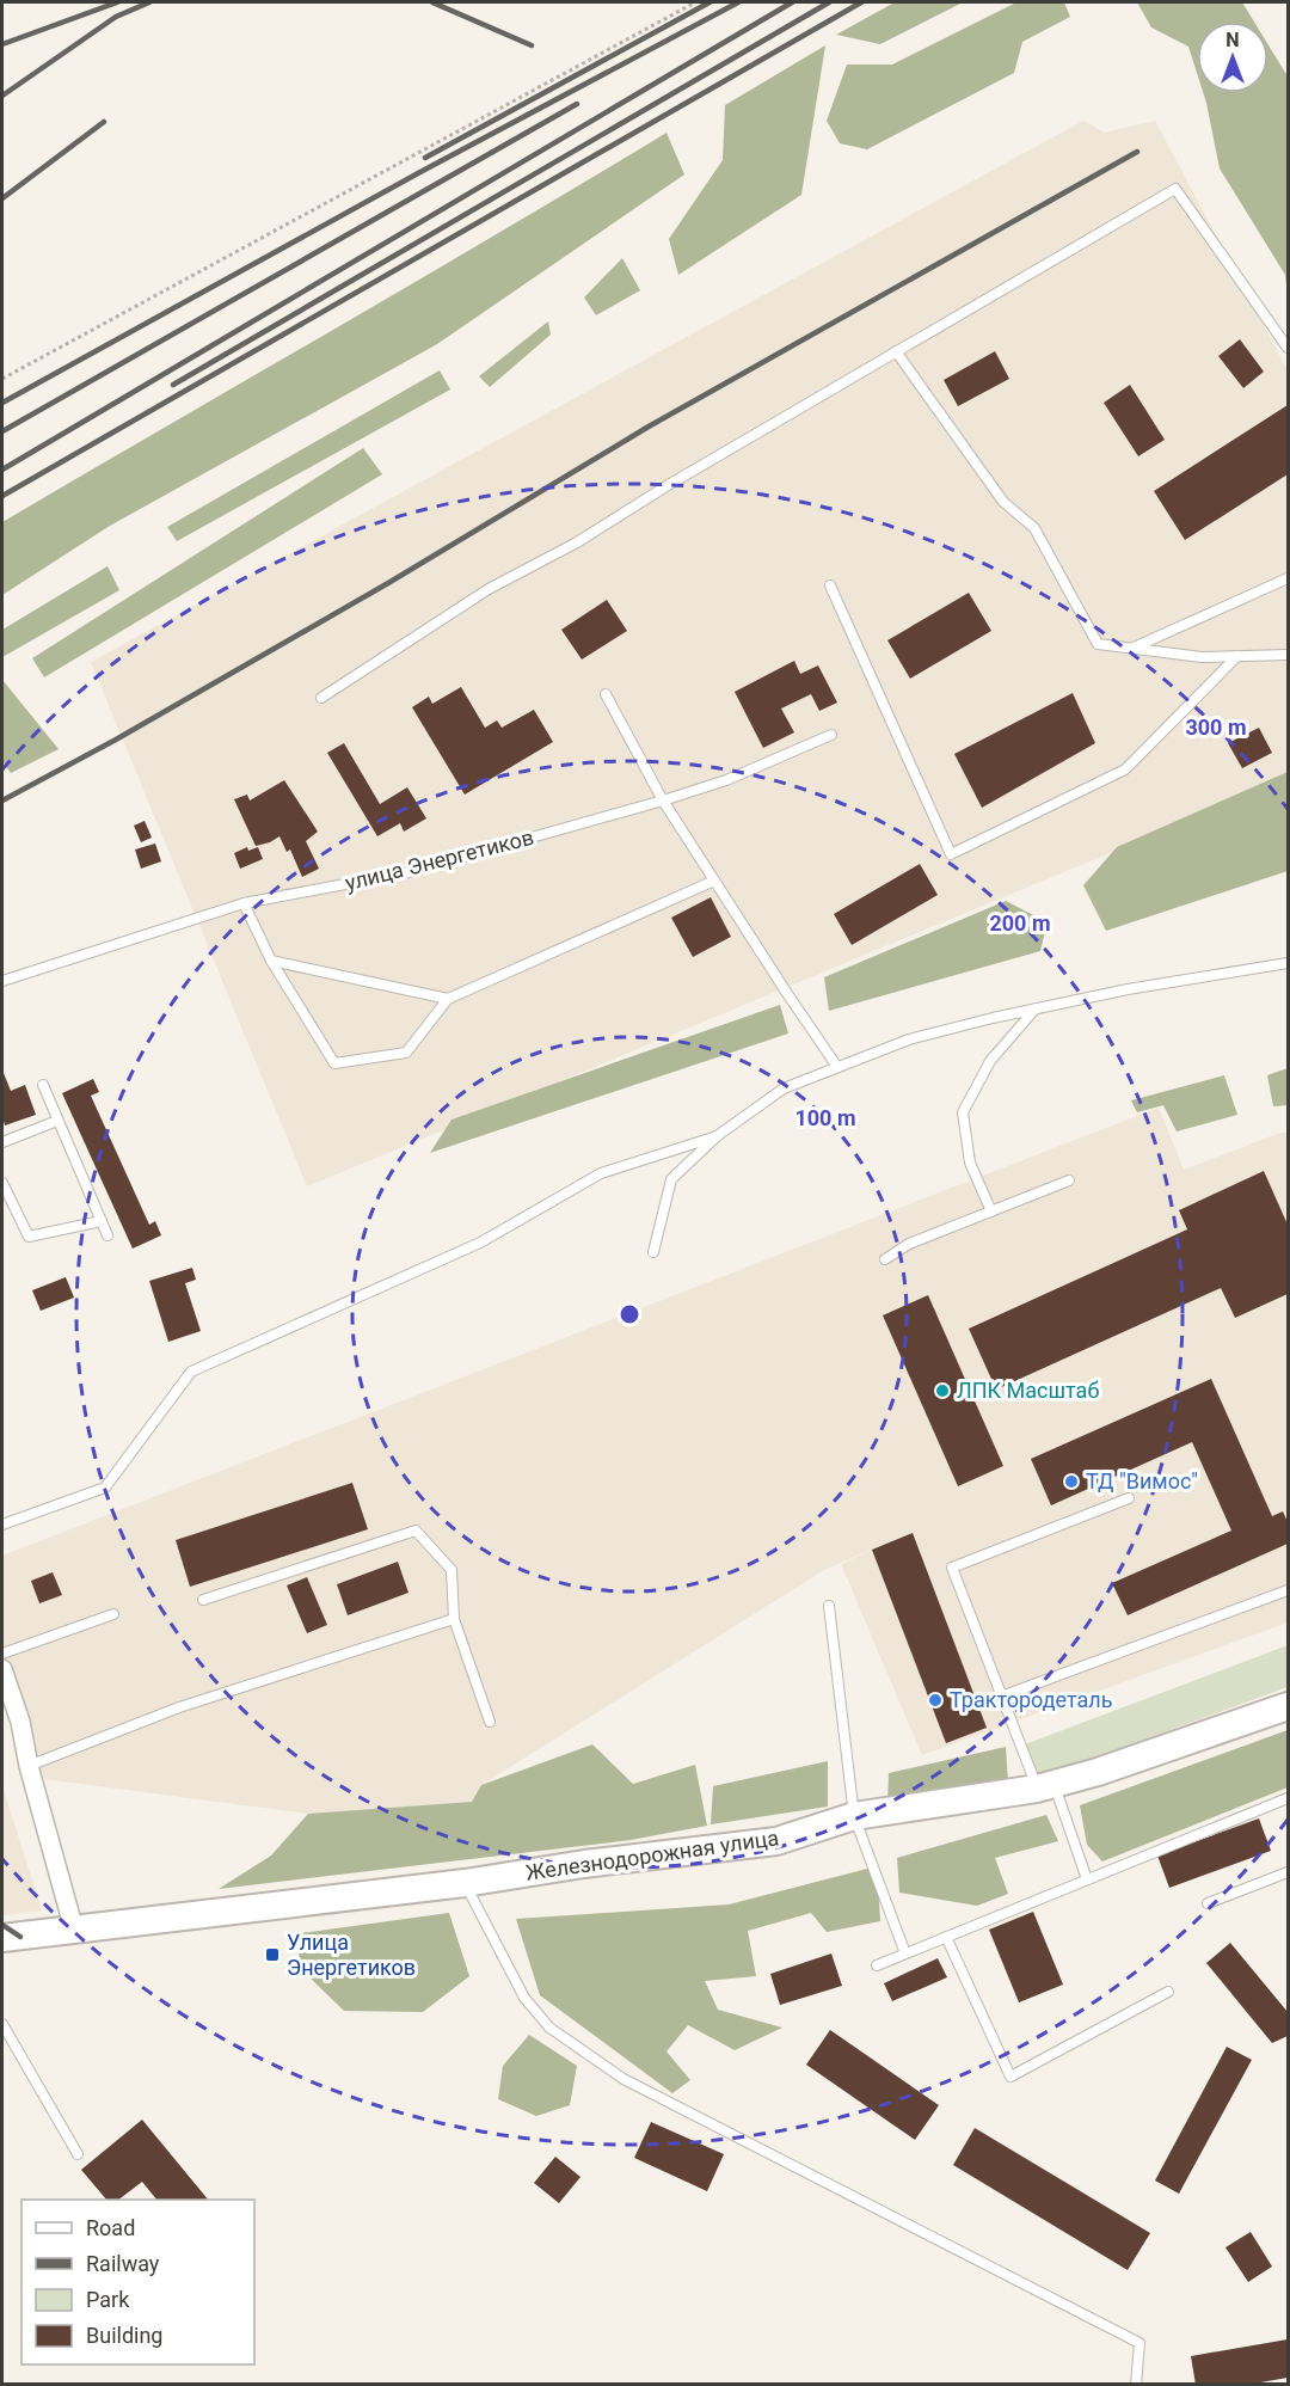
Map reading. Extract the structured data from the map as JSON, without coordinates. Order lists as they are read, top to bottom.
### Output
{
  "streets": {
    "street": ["Железнодорожная улица"],
    "lane": ["улица Энергетиков"]
  },
  "places": {
    "other": ["ЛПК Масштаб", "ТД \"Вимос\"", "Трактородеталь"],
    "transit": ["Улица Энергетиков"]
  },
  "legend": [
    "Road",
    "Railway",
    "Park",
    "Building"
  ],
  "north": "top",
  "rings": ["300 m", "200 m", "100 m"]
}
